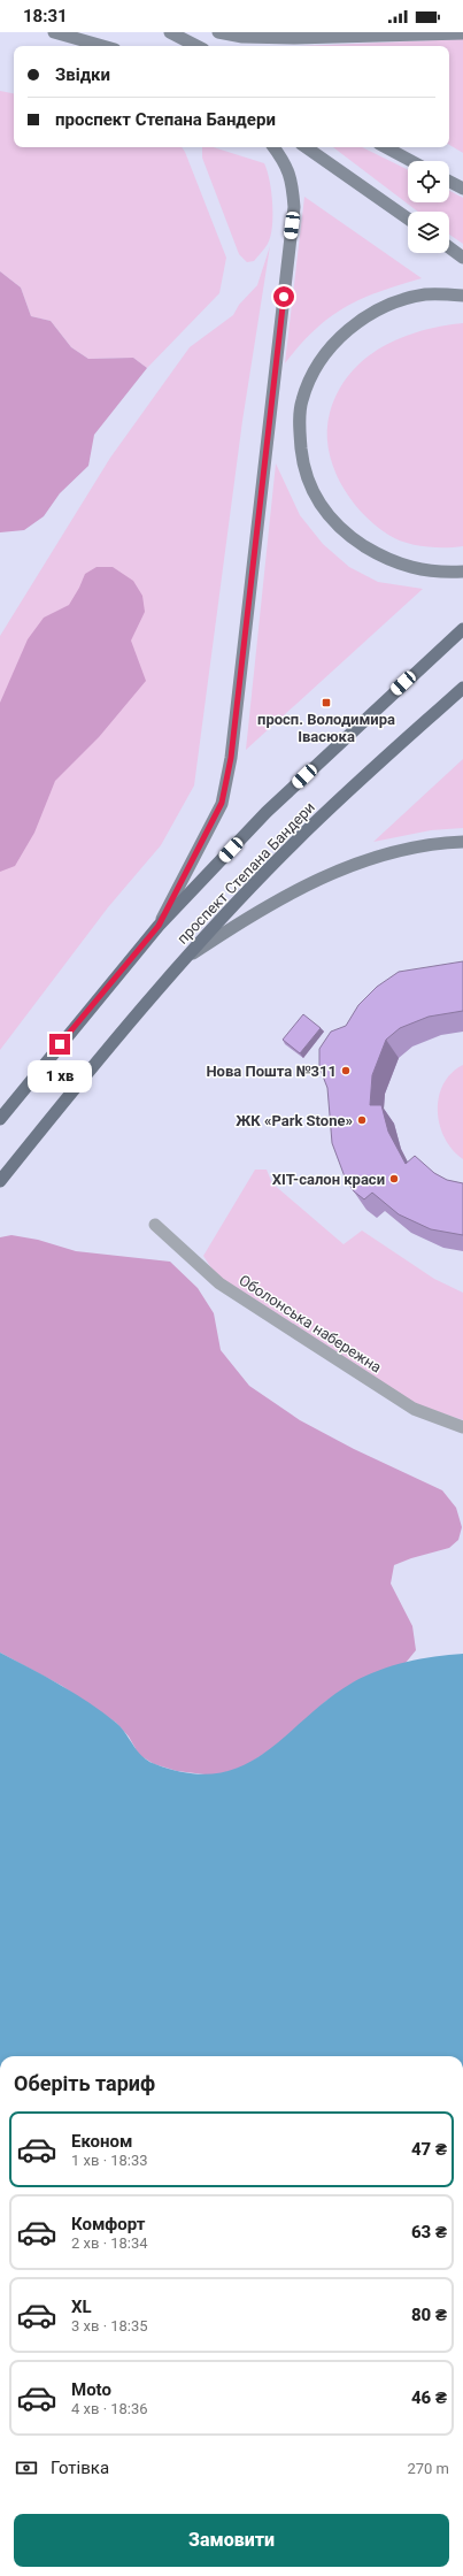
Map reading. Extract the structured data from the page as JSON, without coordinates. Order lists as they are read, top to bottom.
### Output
{
  "streets": {
    "main road": ["проспект Степана Бандери"],
    "street": ["Оболонська набережна"]
  },
  "places": {
    "transit": ["просп. Володимира Івасюка"],
    "other": ["Нова Пошта №311", "ЖК «Park Stone»", "ХІТ-салон краси"]
  },
  "page": {
    "status": "18:31",
    "banner": ["Звідки", "проспект Степана Бандери"],
    "bubble": "1 хв",
    "heading": "Оберіть тариф",
    "list": [
      {
        "name": "Економ",
        "note": "1 хв · 18:33",
        "value": "47 ₴"
      },
      {
        "name": "Комфорт",
        "note": "2 хв · 18:34",
        "value": "63 ₴"
      },
      {
        "name": "XL",
        "note": "3 хв · 18:35",
        "value": "80 ₴"
      },
      {
        "name": "Moto",
        "note": "4 хв · 18:36",
        "value": "46 ₴"
      }
    ],
    "pay": ["Готівка", "270 m"],
    "buttons": "Замовити"
  }
}
